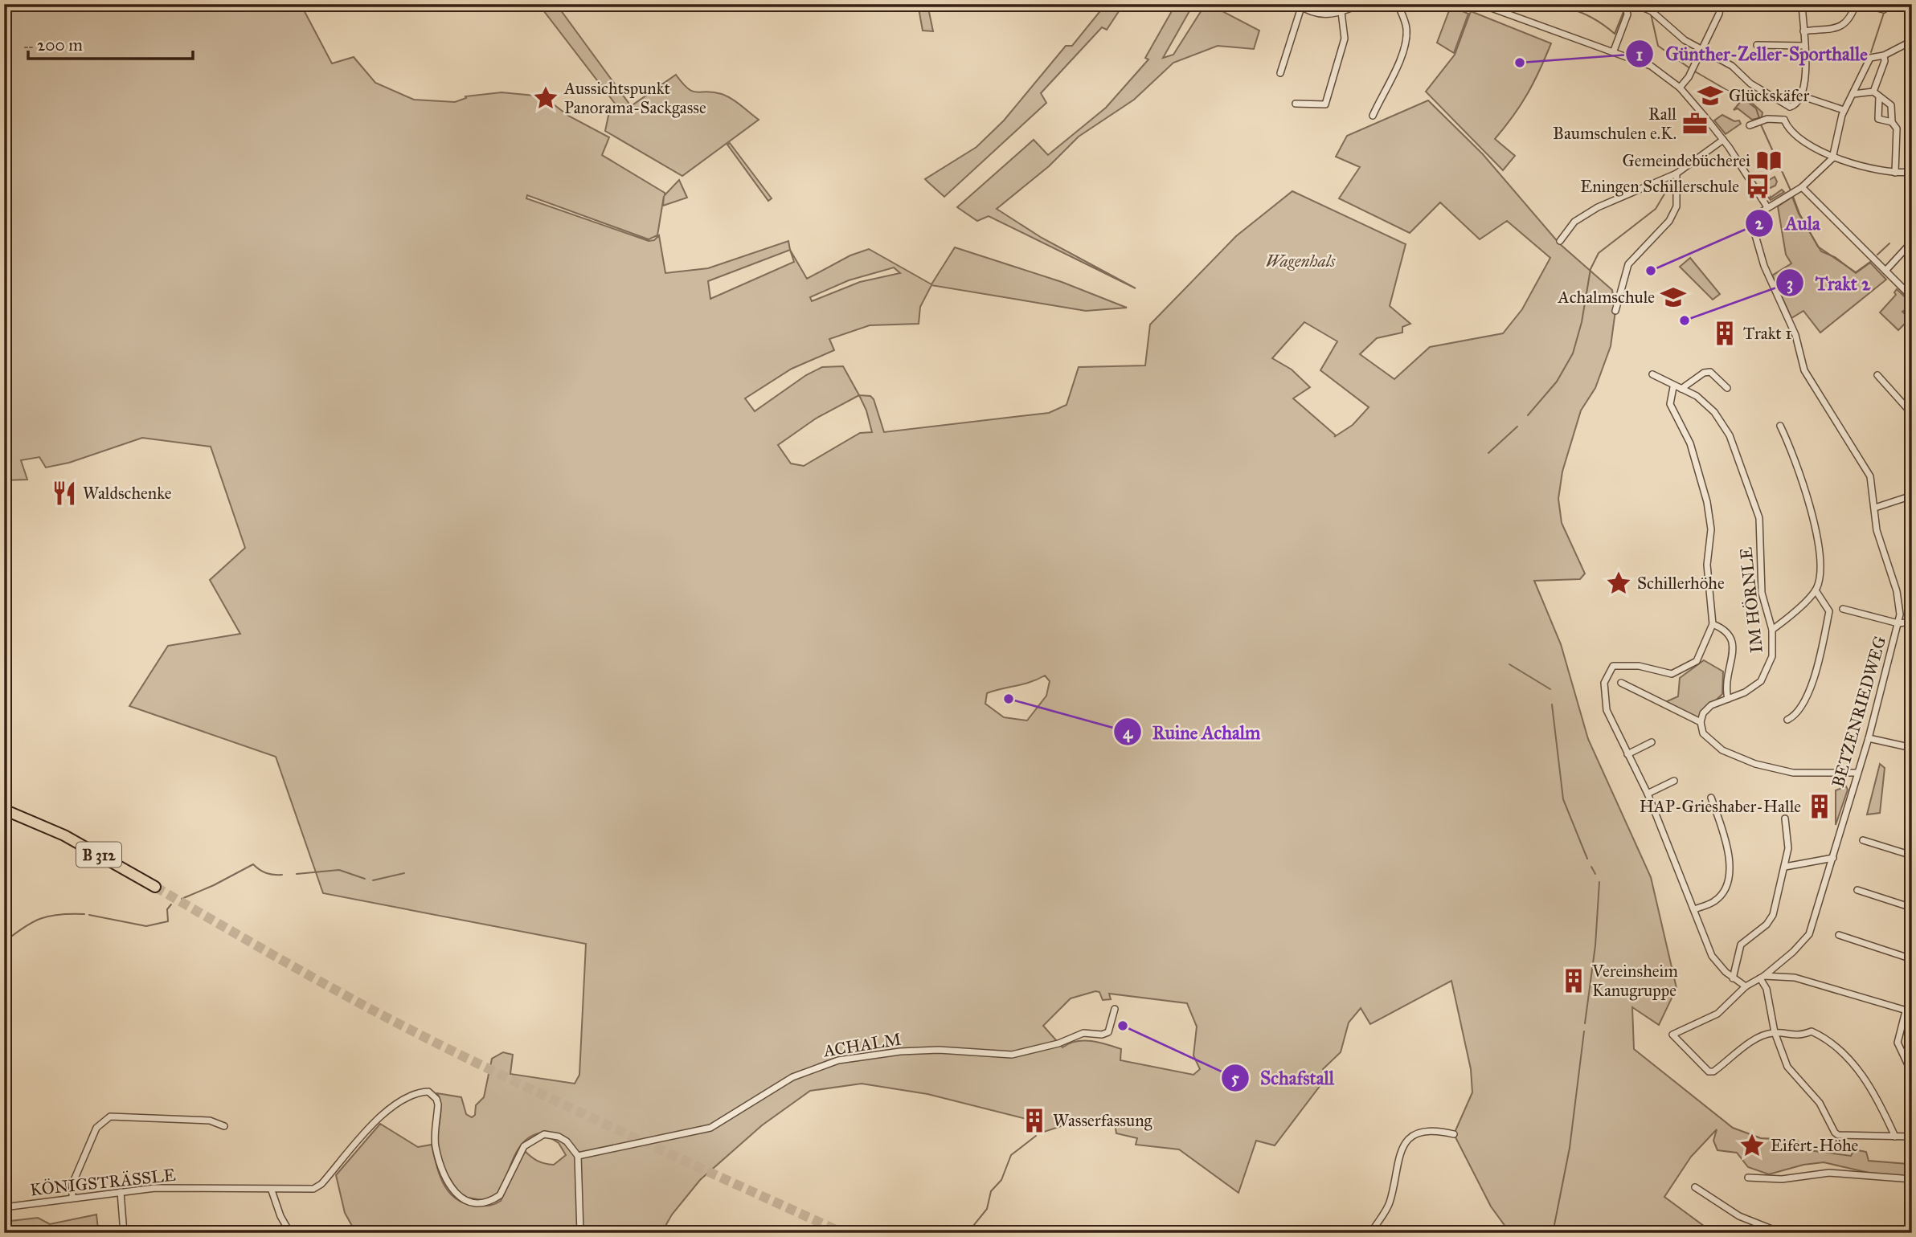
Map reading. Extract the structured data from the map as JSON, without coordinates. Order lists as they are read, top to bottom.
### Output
{
  "streets": {
    "main road": ["B 312"],
    "street": [
      "IM HÖRNLE",
      "BETZENRIEDWEG",
      "ACHALM",
      "KÖNIGSTRÄSSLE"
    ]
  },
  "crossings": [
    ["ACHALM", "KÖNIGSTRÄSSLE"]
  ],
  "parks": ["Wagenhals"],
  "places": {
    "other": [
      "Günther-Zeller-Sporthalle",
      "Aula",
      "Trakt 2",
      "Ruine Achalm",
      "Schafstall"
    ],
    "school or university": ["Glückskäfer", "Achalmschule"],
    "place": ["Aussichtspunkt Panorama-Sackgasse", "Schillerhöhe", "Eifert-Höhe"],
    "office": ["Rall Baumschulen e.K."],
    "library": ["Gemeindebücherei"],
    "bus stop": ["Eningen Schillerschule"],
    "building": [
      "Trakt 1",
      "HAP-Grieshaber-Halle",
      "Vereinsheim Kanugruppe",
      "Wasserfassung"
    ],
    "restaurant": ["Waldschenke"]
  },
  "scale_bar": "200 m"
}
